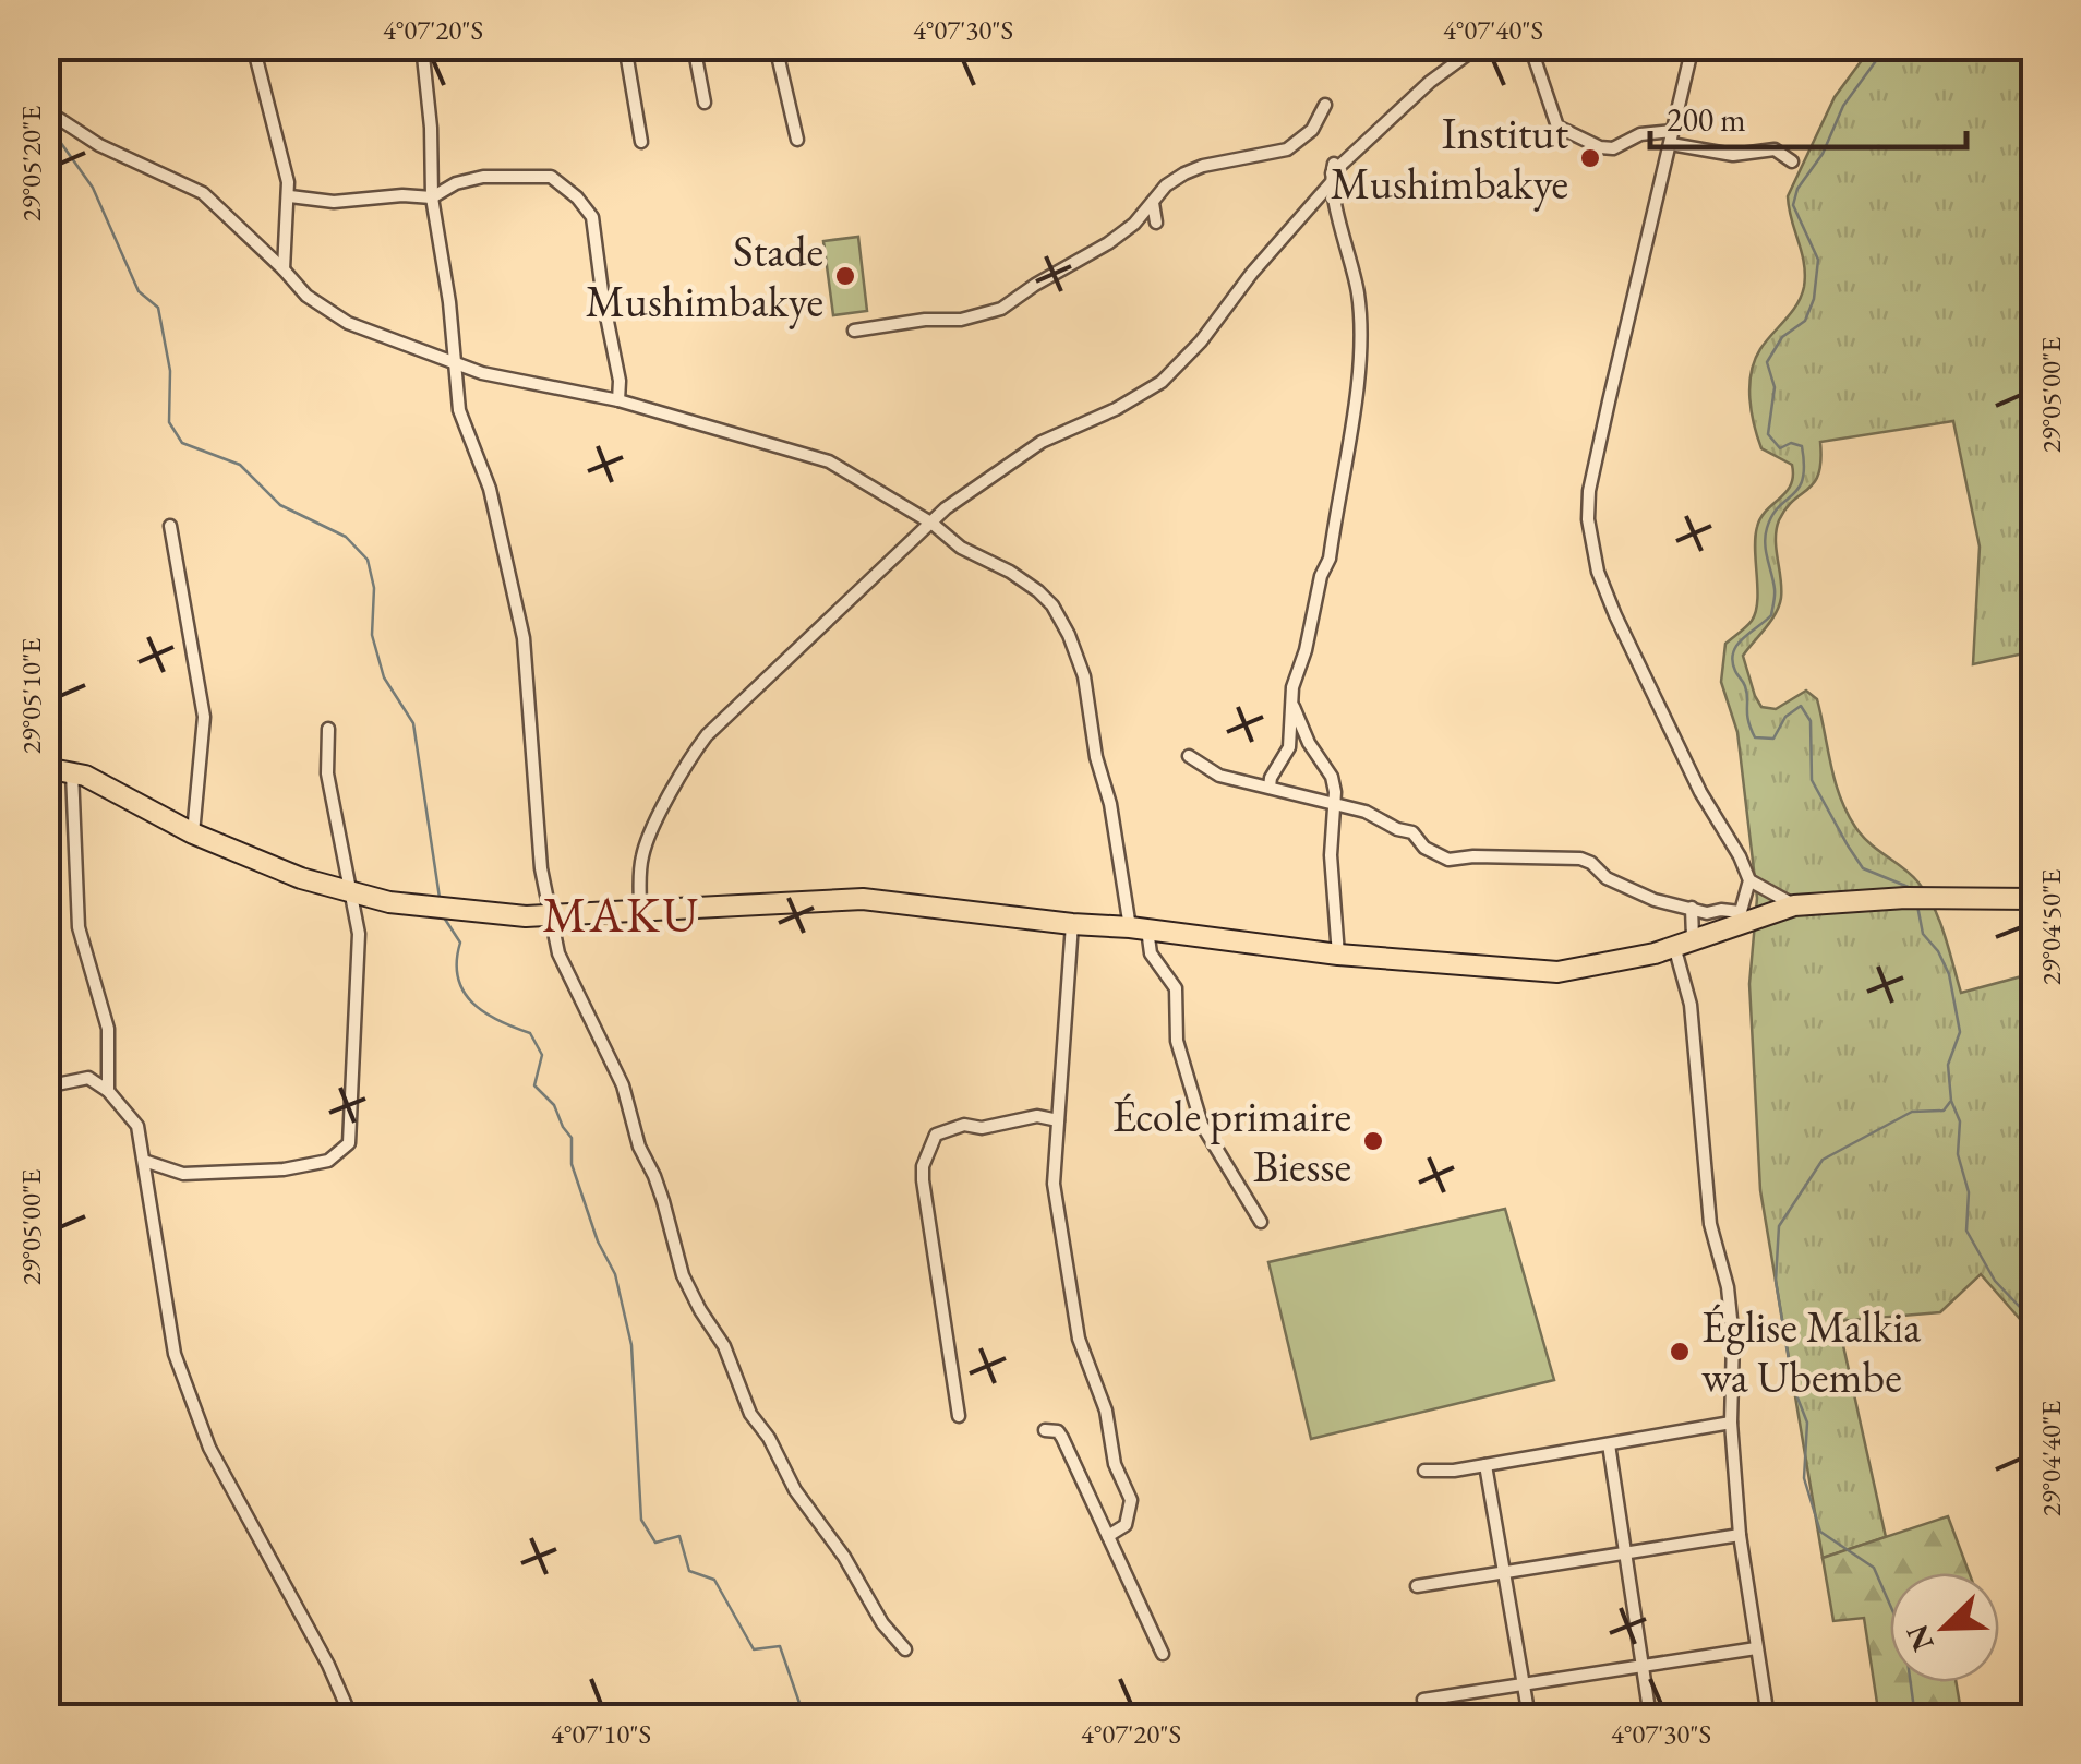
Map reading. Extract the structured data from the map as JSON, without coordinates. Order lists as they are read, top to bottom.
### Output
{
  "districts": ["MAKU"],
  "places": [
    "Institut Mushimbakye",
    "Stade Mushimbakye",
    "École primaire Biesse",
    "Église Malkia wa Ubembe"
  ],
  "scale_bar": "200 m",
  "north": "bottom left",
  "coordinates": [
    "4°07'20\"S",
    "4°07'30\"S",
    "4°07'40\"S",
    "29°05'20\"E",
    "29°05'00\"E",
    "29°05'10\"E",
    "29°04'50\"E",
    "29°04'40\"E",
    "4°07'10\"S"
  ]
}
